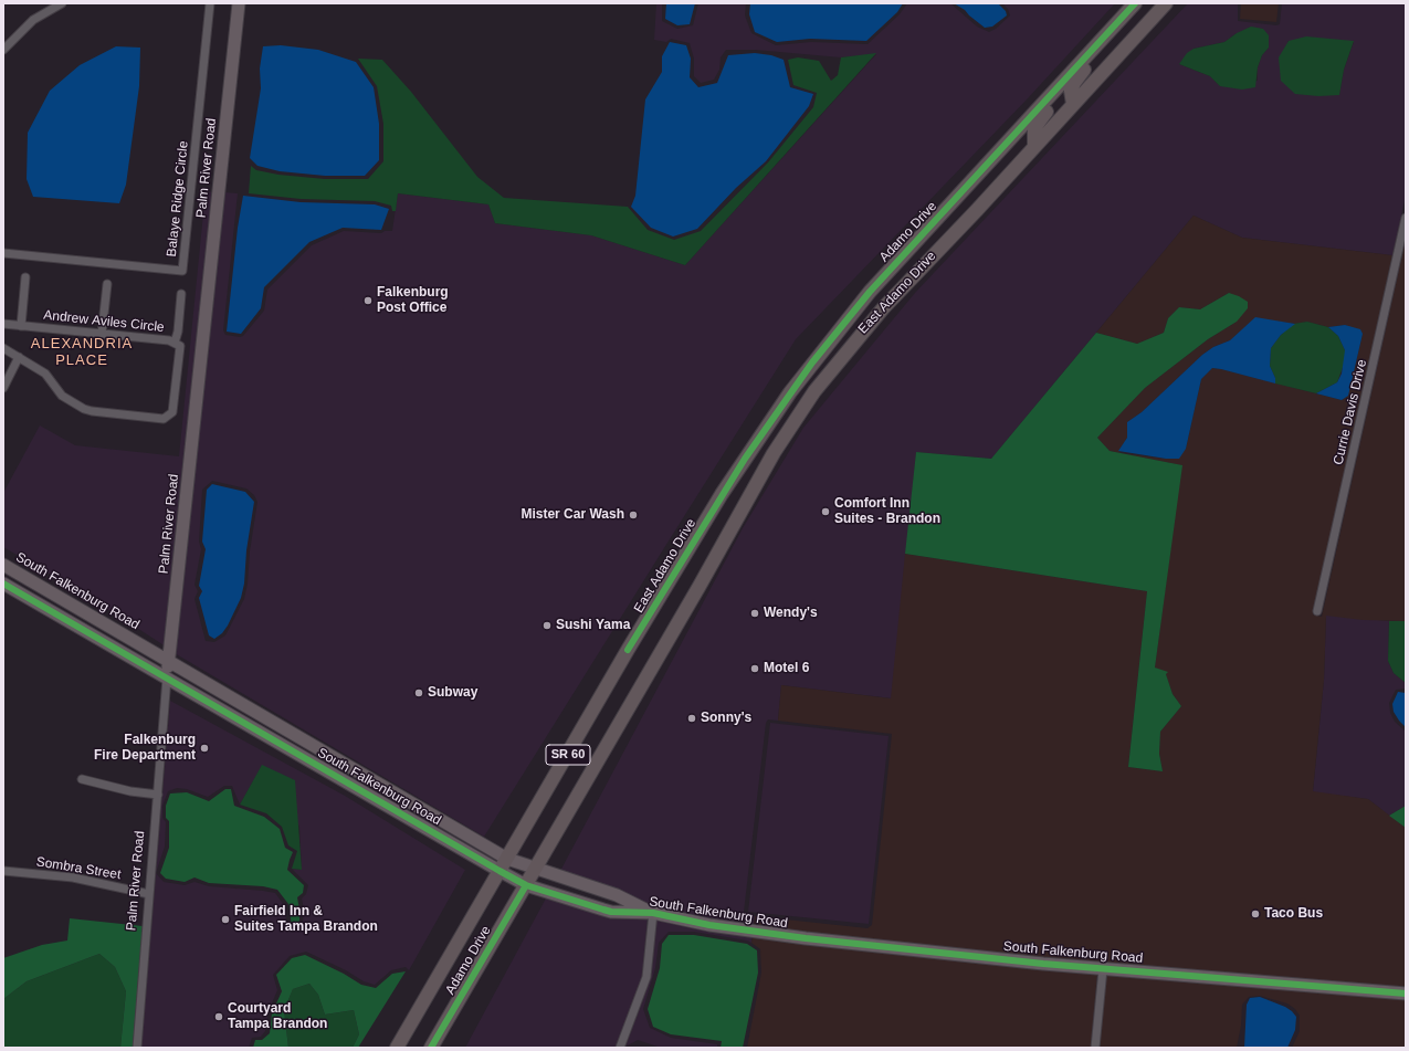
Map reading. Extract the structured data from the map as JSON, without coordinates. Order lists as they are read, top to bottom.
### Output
{
  "streets": {
    "main road": ["Adamo Drive", "East Adamo Drive", "SR 60"],
    "street": [
      "Palm River Road",
      "Balaye Ridge Circle",
      "Andrew Aviles Circle",
      "Currie Davis Drive",
      "South Falkenburg Road",
      "Sombra Street"
    ]
  },
  "crossings": [
    ["Palm River Road", "South Falkenburg Road"],
    ["Palm River Road", "Sombra Street"],
    ["Adamo Drive", "East Adamo Drive"],
    ["Adamo Drive", "South Falkenburg Road"],
    ["East Adamo Drive", "South Falkenburg Road"],
    ["East Adamo Drive", "SR 60"]
  ],
  "districts": ["ALEXANDRIA PLACE"],
  "places": [
    "Falkenburg Post Office",
    "Comfort Inn Suites - Brandon",
    "Mister Car Wash",
    "Wendy's",
    "Sushi Yama",
    "Motel 6",
    "Subway",
    "Sonny's",
    "Falkenburg Fire Department",
    "Taco Bus",
    "Fairfield Inn & Suites Tampa Brandon",
    "Courtyard Tampa Brandon"
  ]
}
